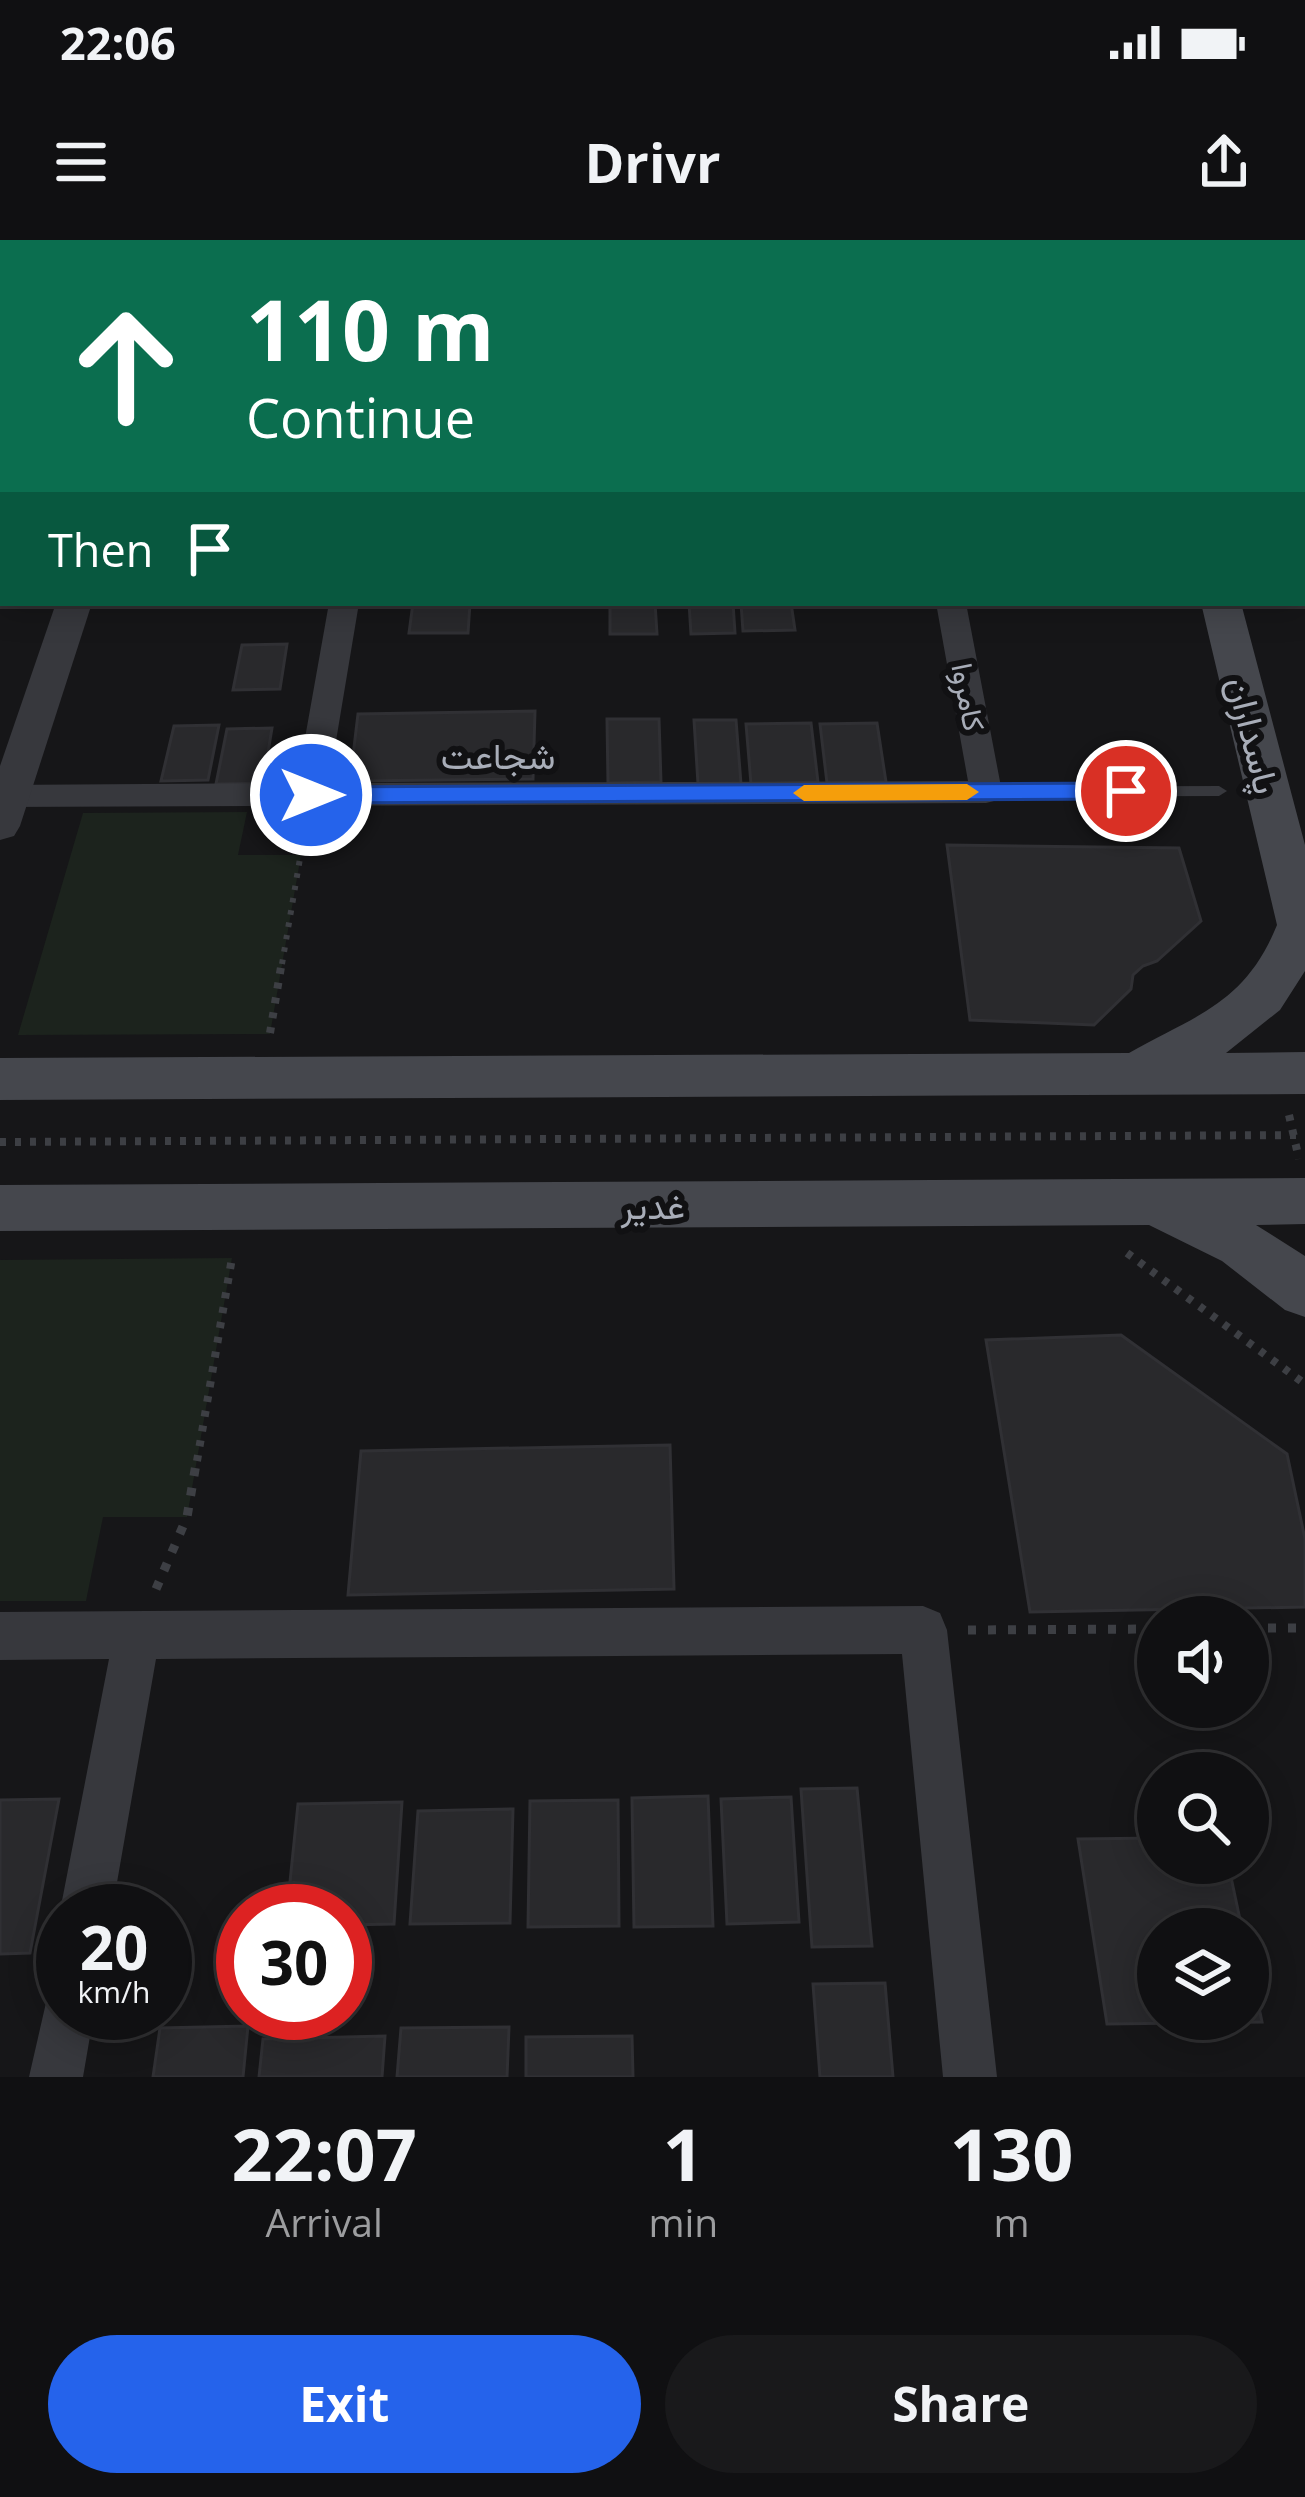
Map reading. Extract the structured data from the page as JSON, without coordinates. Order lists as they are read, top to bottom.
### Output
{
  "streets": {
    "main road": ["پاسداران", "غدیر"],
    "street": ["کامروا", "شجاعت"]
  },
  "crossings": [
    ["کامروا", "شجاعت"]
  ],
  "page": {
    "status": "22:06",
    "header": "Drivr",
    "turn": ["110 m", "Continue"],
    "then": "Then",
    "speed": "20 km/h",
    "limit": "30",
    "eta": [
      "22:07",
      "Arrival",
      "1",
      "min",
      "130",
      "m"
    ],
    "buttons": ["Exit", "Share"]
  }
}
